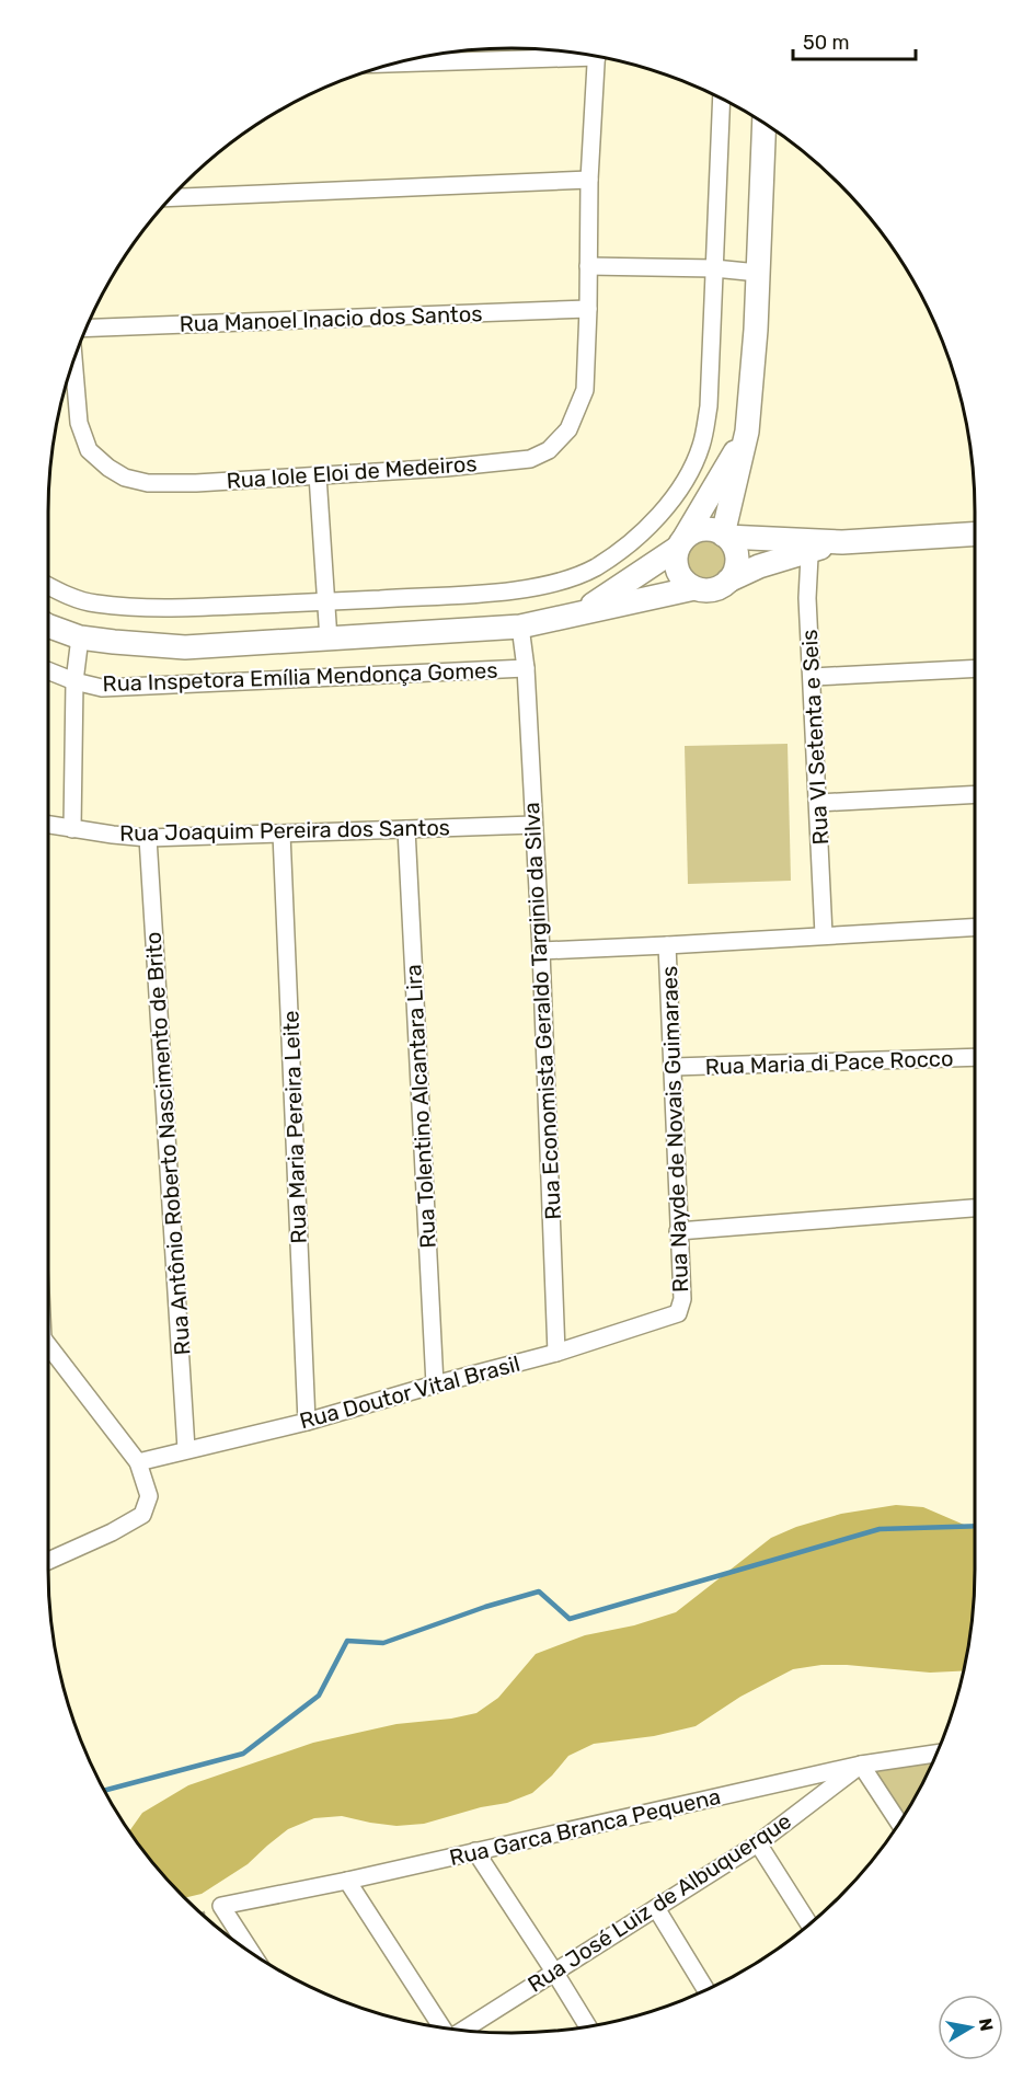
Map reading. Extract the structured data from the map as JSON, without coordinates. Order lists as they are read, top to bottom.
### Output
{
  "streets": {
    "main road": ["Rua Inspetora Emília Mendonça Gomes"],
    "street": [
      "Rua Manoel Inacio dos Santos",
      "Rua Iole Eloi de Medeiros",
      "Rua VI Setenta e Seis",
      "Rua Joaquim Pereira dos Santos",
      "Rua Economista Geraldo Targinio da Silva",
      "Rua Maria di Pace Rocco",
      "Rua Tolentino Alcantara Lira",
      "Rua Maria Pereira Leite",
      "Rua Nayde de Novais Guimaraes",
      "Rua Antônio Roberto Nascimento de Brito",
      "Rua Doutor Vital Brasil",
      "Rua Garca Branca Pequena",
      "Rua José Luiz de Albuquerque"
    ]
  },
  "crossings": [
    ["Rua Manoel Inacio dos Santos", "Rua Iole Eloi de Medeiros"],
    ["Rua Inspetora Emília Mendonça Gomes", "Rua Economista Geraldo Targinio da Silva"],
    ["Rua Joaquim Pereira dos Santos", "Rua Economista Geraldo Targinio da Silva"],
    ["Rua Joaquim Pereira dos Santos", "Rua Tolentino Alcantara Lira"],
    ["Rua Joaquim Pereira dos Santos", "Rua Maria Pereira Leite"],
    ["Rua Joaquim Pereira dos Santos", "Rua Antônio Roberto Nascimento de Brito"],
    ["Rua Economista Geraldo Targinio da Silva", "Rua Doutor Vital Brasil"],
    ["Rua Maria di Pace Rocco", "Rua Nayde de Novais Guimaraes"],
    ["Rua Tolentino Alcantara Lira", "Rua Doutor Vital Brasil"],
    ["Rua Maria Pereira Leite", "Rua Doutor Vital Brasil"],
    ["Rua Nayde de Novais Guimaraes", "Rua Doutor Vital Brasil"],
    ["Rua Antônio Roberto Nascimento de Brito", "Rua Doutor Vital Brasil"],
    ["Rua Garca Branca Pequena", "Rua José Luiz de Albuquerque"]
  ],
  "scale_bar": "50 m",
  "north": "right"
}
